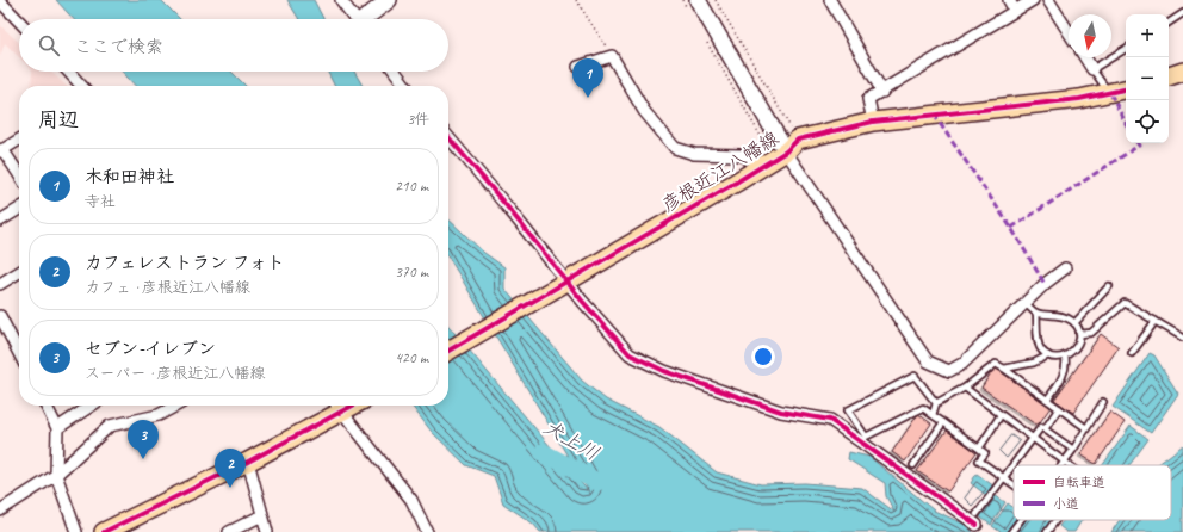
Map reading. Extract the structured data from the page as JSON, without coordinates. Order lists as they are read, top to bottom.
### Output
{
  "streets": {
    "main road": ["彦根近江八幡線"]
  },
  "water": ["犬上川"],
  "legend": ["自転車道", "小道"],
  "north": "bottom",
  "page": {
    "map_buttons": ["+", "−"],
    "search": "ここで検索",
    "pins": ["1", "3", "2"],
    "heading": ["周辺", "3件"],
    "list": [
      {
        "mark": "1",
        "name": "木和田神社",
        "note": "寺社",
        "value": "210 m"
      },
      {
        "mark": "2",
        "name": "カフェレストラン フォト",
        "note": "カフェ · 彦根近江八幡線",
        "value": "370 m"
      },
      {
        "mark": "3",
        "name": "セブン-イレブン",
        "note": "スーパー · 彦根近江八幡線",
        "value": "420 m"
      }
    ]
  }
}
